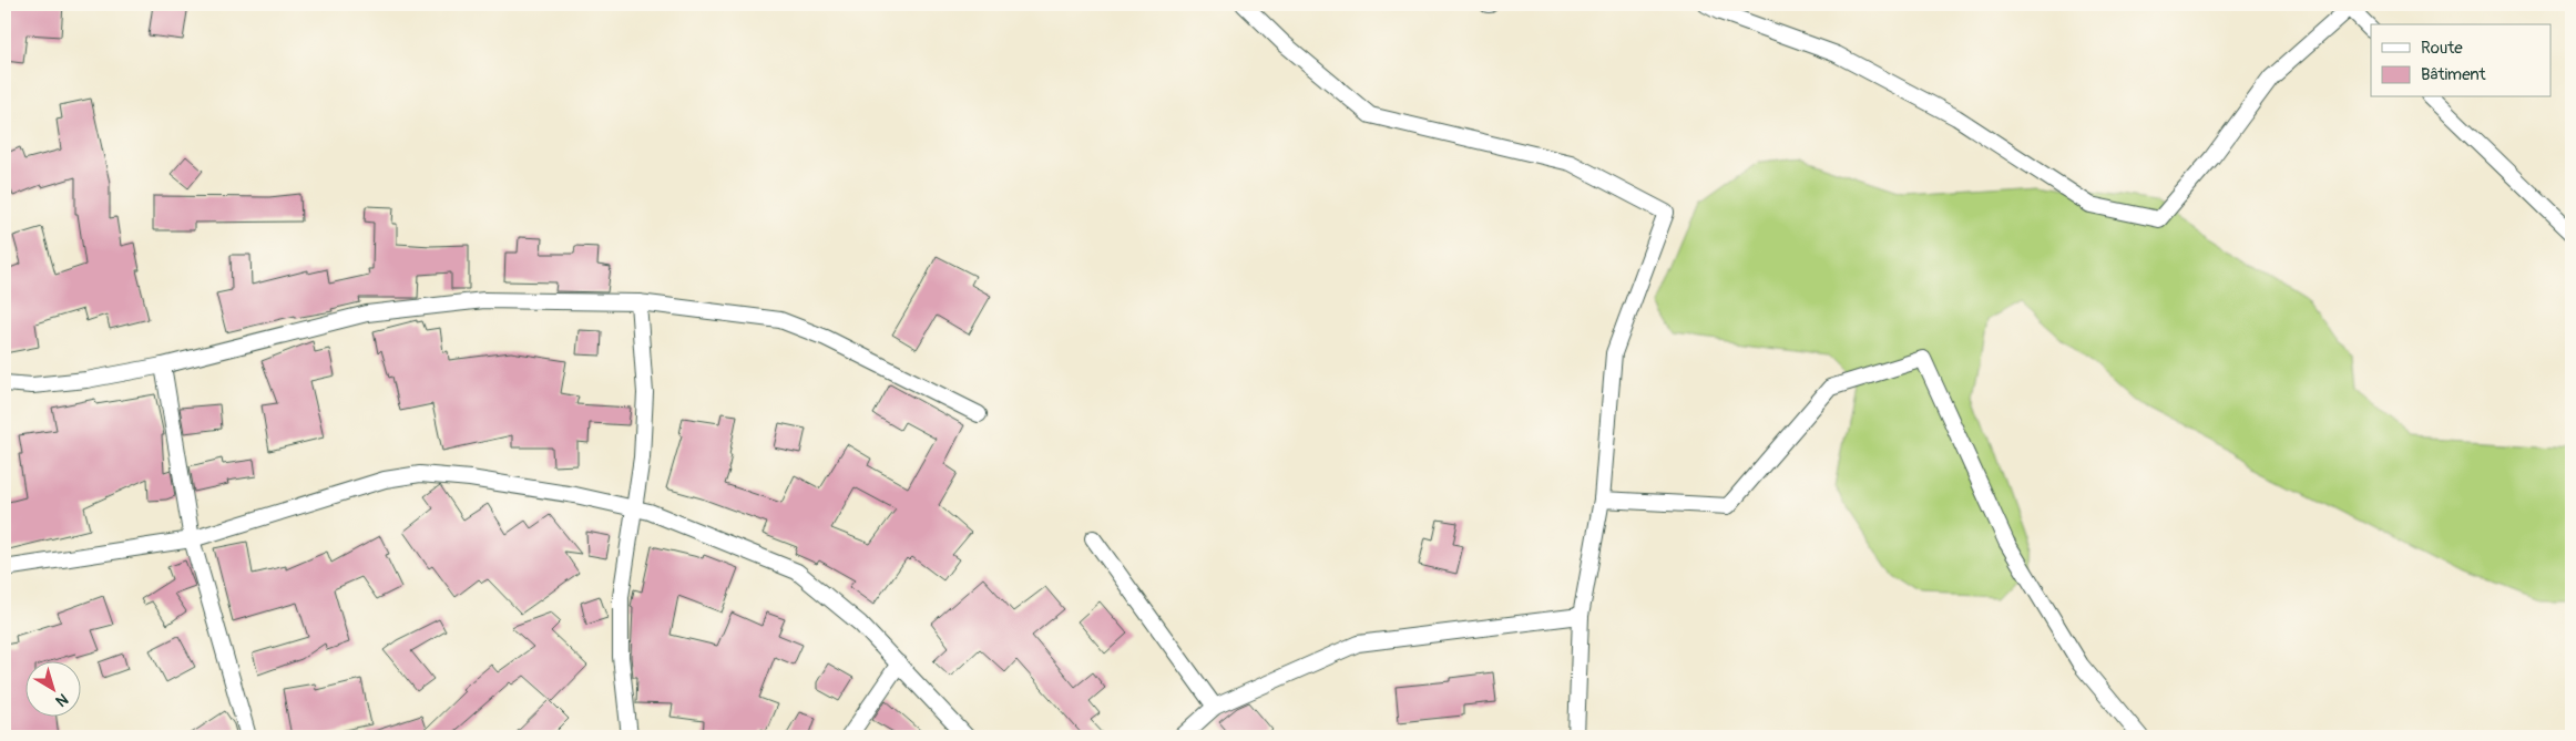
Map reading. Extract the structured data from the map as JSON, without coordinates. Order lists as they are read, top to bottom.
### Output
{
  "legend": ["Route", "Bâtiment"],
  "north": "bottom right"
}
